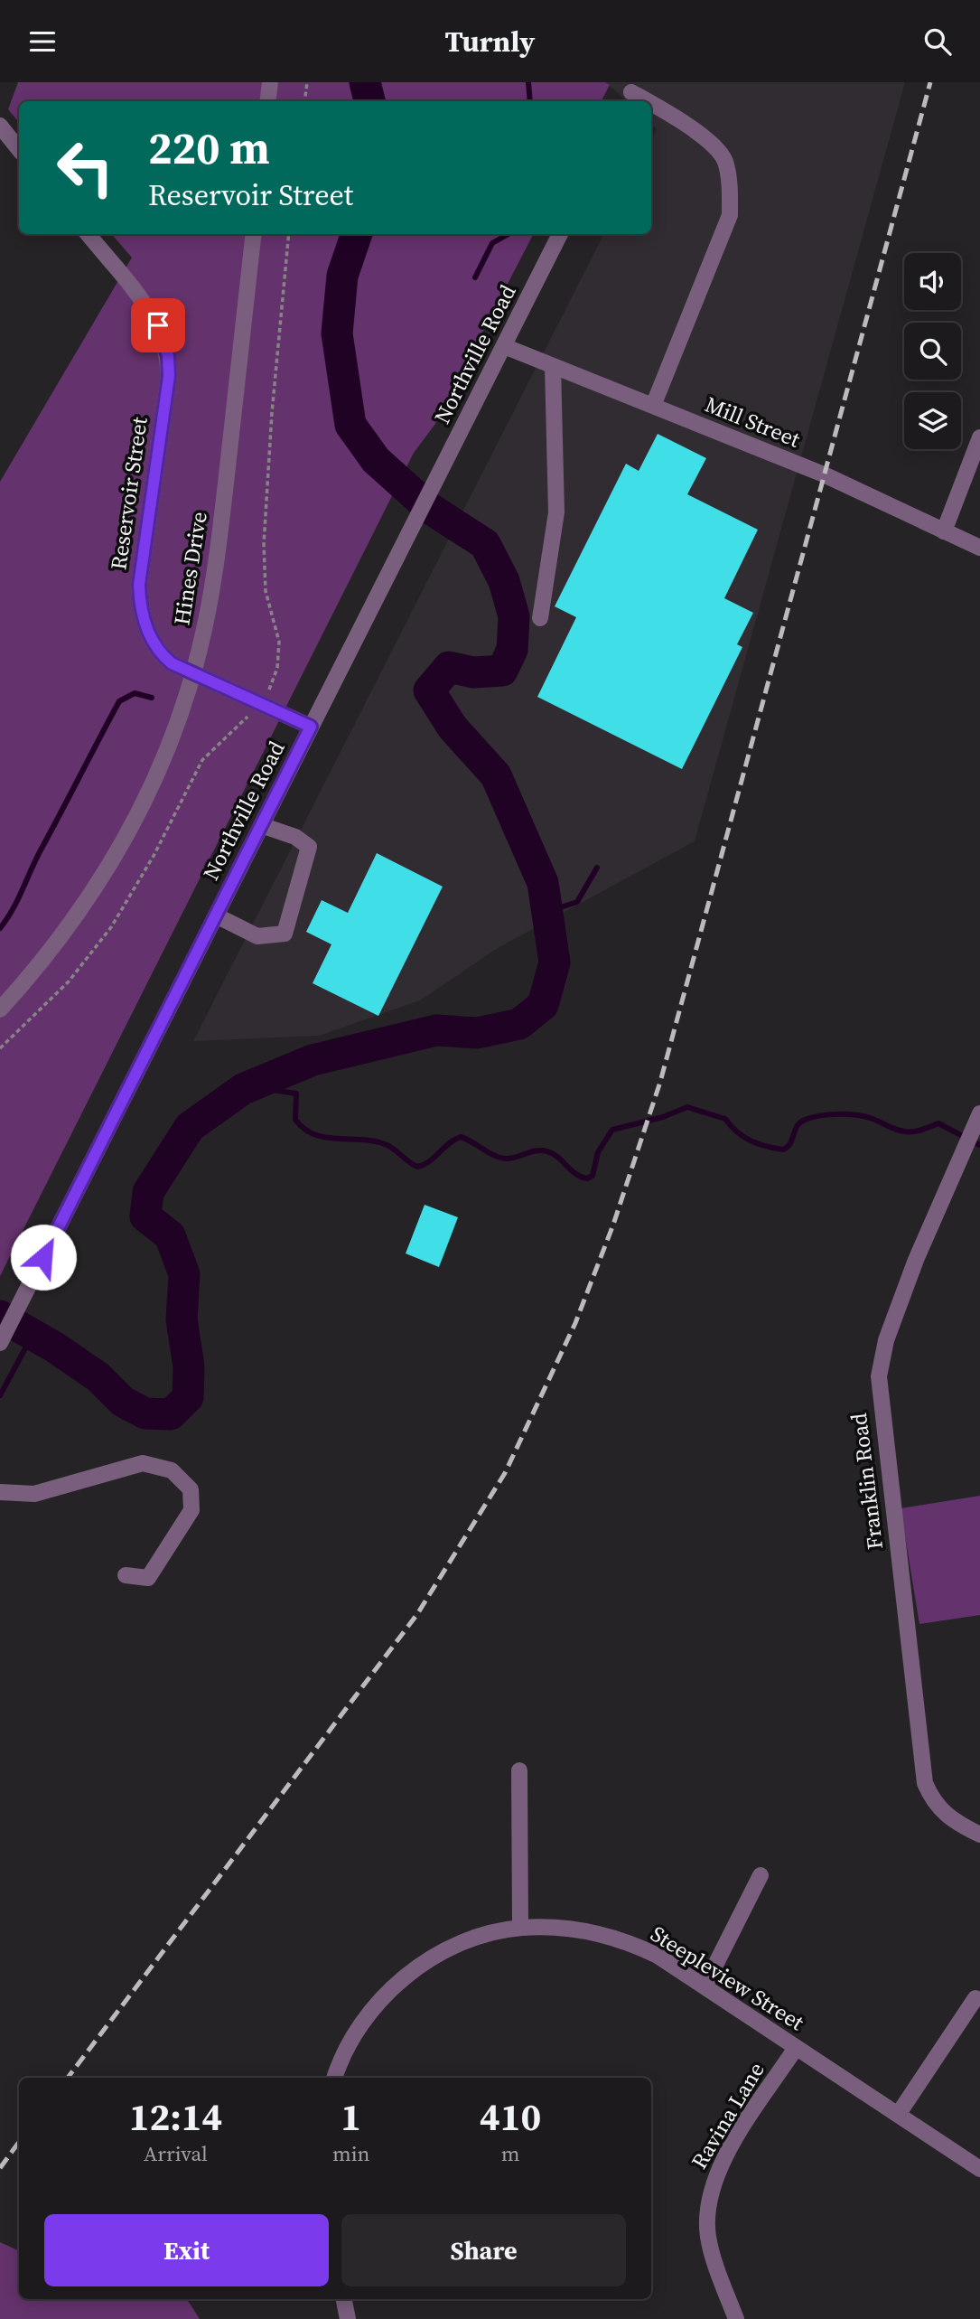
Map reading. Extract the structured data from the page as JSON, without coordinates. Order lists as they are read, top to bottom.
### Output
{
  "streets": {
    "street": [
      "Northville Road",
      "Mill Street",
      "Reservoir Street",
      "Hines Drive",
      "Franklin Road",
      "Steepleview Street",
      "Ravina Lane"
    ]
  },
  "crossings": [
    ["Northville Road", "Mill Street"],
    ["Northville Road", "Reservoir Street"],
    ["Reservoir Street", "Hines Drive"],
    ["Steepleview Street", "Ravina Lane"]
  ],
  "page": {
    "header": "Turnly",
    "turn": ["220 m", "Reservoir Street"],
    "eta": [
      "12:14",
      "Arrival",
      "1",
      "min",
      "410",
      "m"
    ],
    "buttons": ["Exit", "Share"]
  }
}
